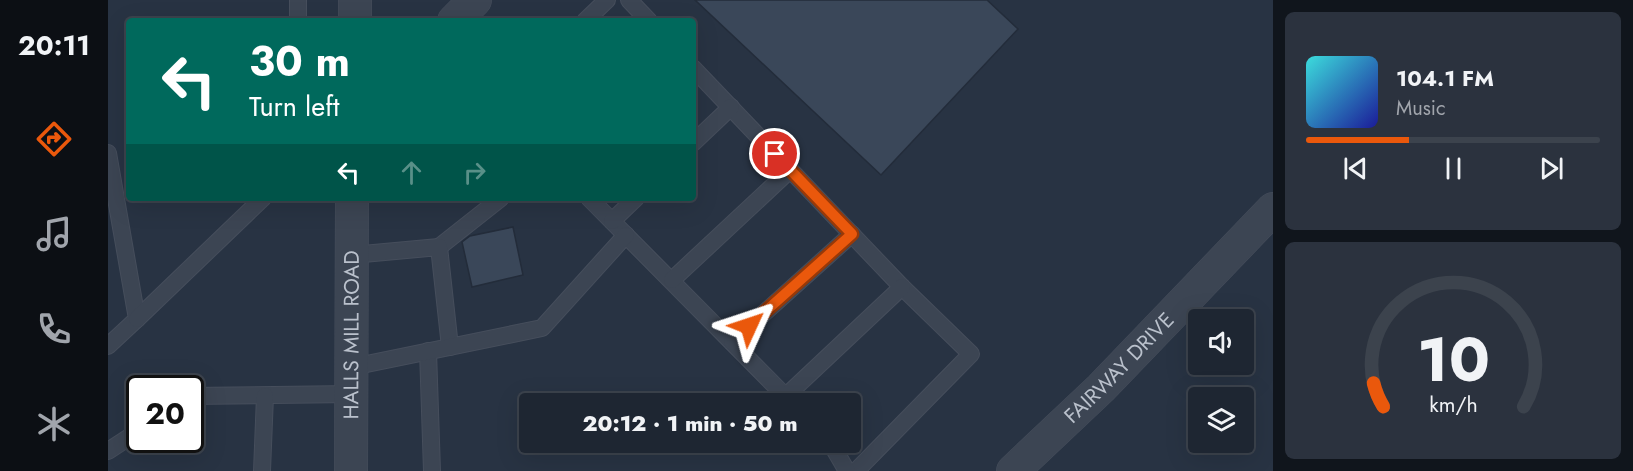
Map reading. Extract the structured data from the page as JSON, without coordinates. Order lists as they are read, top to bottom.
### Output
{
  "streets": {
    "street": ["HALLS MILL ROAD", "FAIRWAY DRIVE"]
  },
  "page": {
    "tabs": "20:11",
    "turn": ["30 m", "Turn left"],
    "song": ["104.1 FM", "Music"],
    "limit": "20",
    "trip": "20:12 · 1 min · 50 m",
    "gauge": ["10", "km/h"]
  }
}
